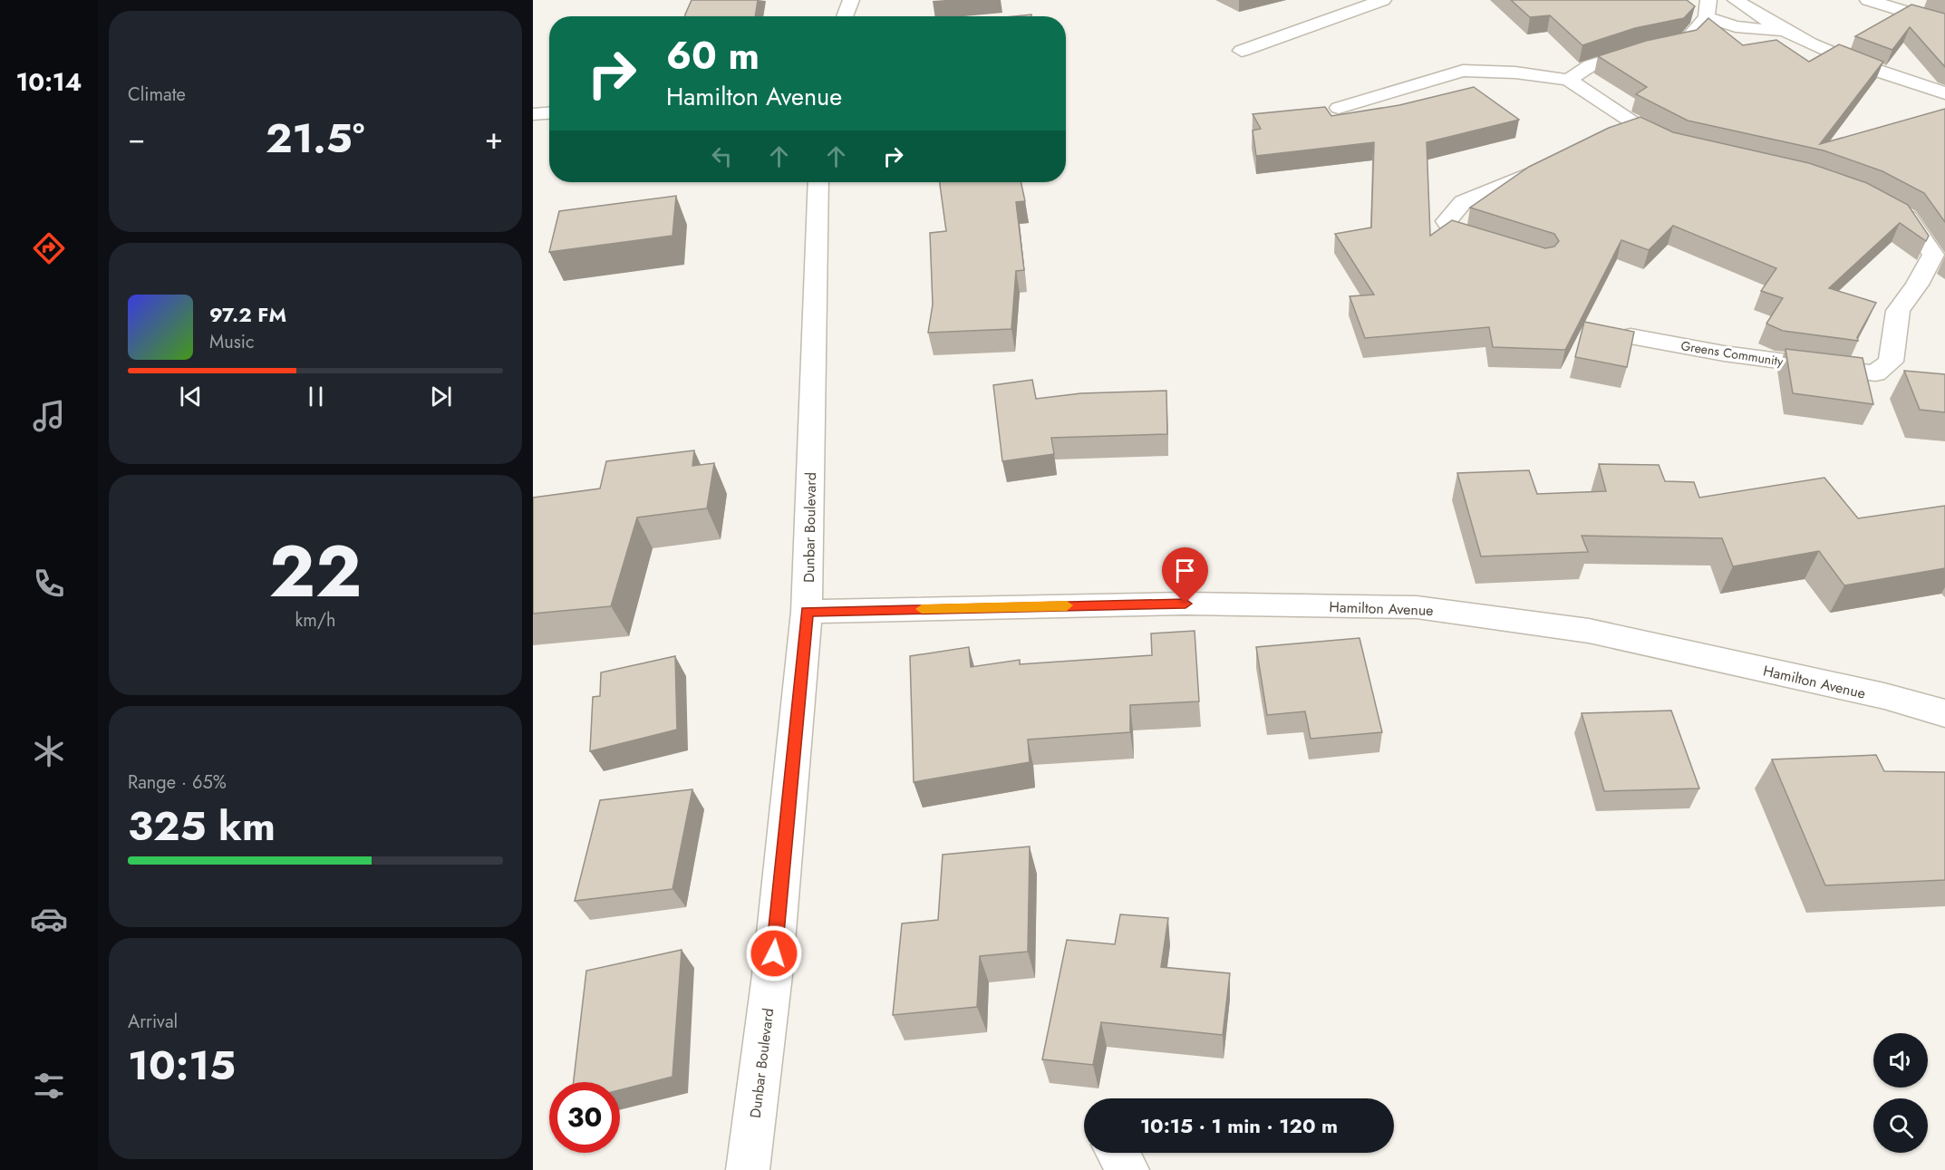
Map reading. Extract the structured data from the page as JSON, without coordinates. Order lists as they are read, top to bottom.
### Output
{
  "streets": {
    "street": ["Greens Community", "Dunbar Boulevard", "Hamilton Avenue"]
  },
  "crossings": [
    ["Dunbar Boulevard", "Hamilton Avenue"]
  ],
  "page": {
    "tabs": "10:14",
    "tile": [
      "Climate",
      ["22", "km/h"],
      ["Range · 65%", "325 km"],
      ["Arrival", "10:15"]
    ],
    "turn": ["60 m", "Hamilton Avenue"],
    "heat": ["−", "21.5°", "+"],
    "song": ["97.2 FM", "Music"],
    "limit": "30",
    "trip": "10:15 · 1 min · 120 m"
  }
}
